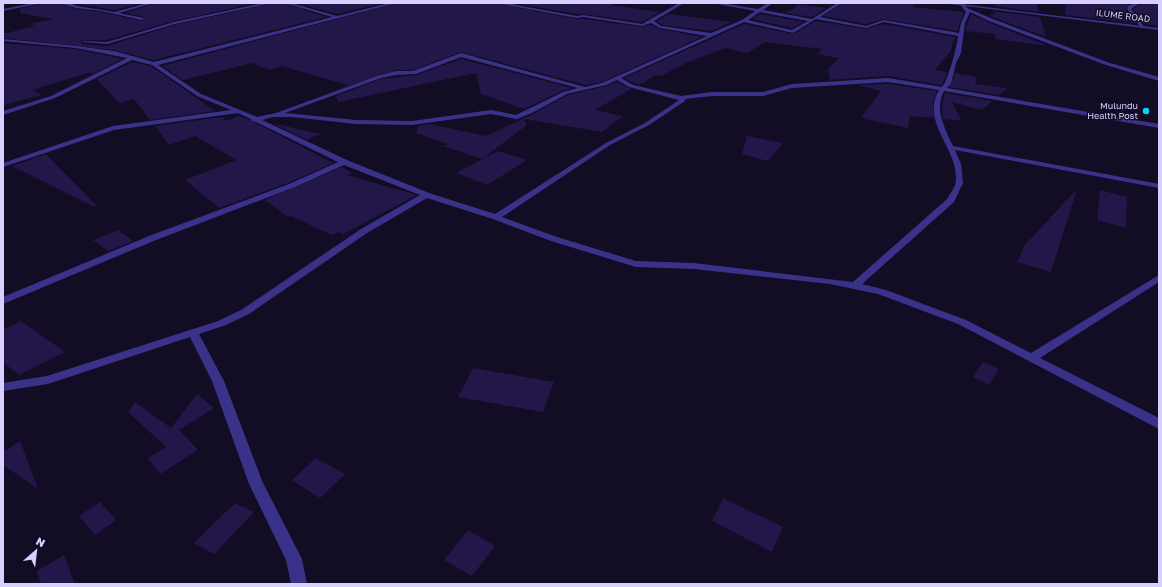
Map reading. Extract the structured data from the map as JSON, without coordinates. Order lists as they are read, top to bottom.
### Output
{
  "streets": {
    "street": ["ILUME ROAD"]
  },
  "places": ["Mulundu Health Post"],
  "north": "top right"
}
